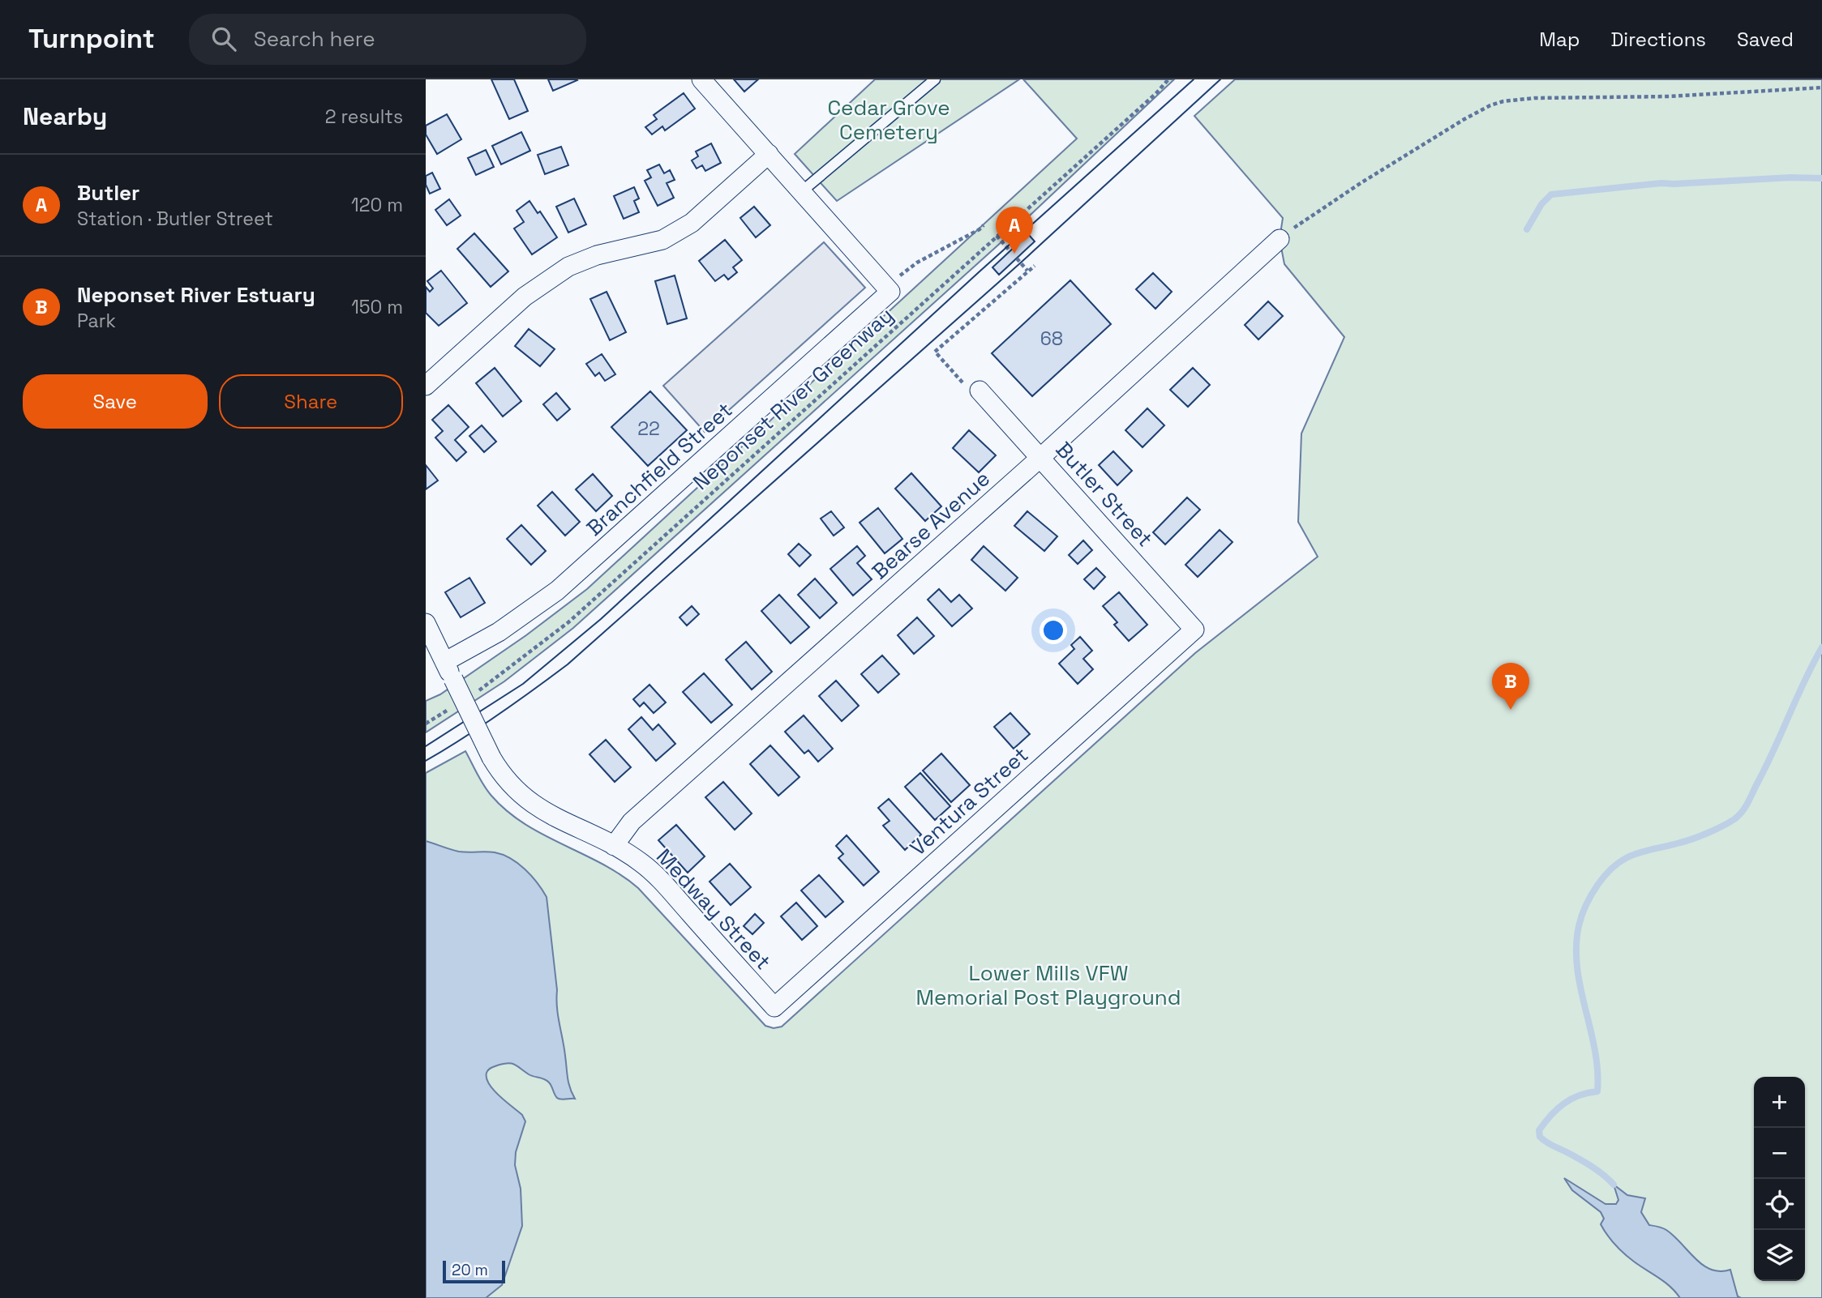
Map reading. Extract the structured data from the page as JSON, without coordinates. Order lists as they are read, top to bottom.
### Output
{
  "streets": {
    "street": [
      "Branchfield Street",
      "Butler Street",
      "Bearse Avenue",
      "Ventura Street",
      "Medway Street"
    ],
    "path": ["Neponset River Greenway"]
  },
  "crossings": [
    ["Branchfield Street", "Medway Street"],
    ["Butler Street", "Bearse Avenue"],
    ["Butler Street", "Ventura Street"],
    ["Bearse Avenue", "Medway Street"],
    ["Ventura Street", "Medway Street"]
  ],
  "parks": ["Cedar Grove Cemetery", "Lower Mills VFW Memorial Post Playground"],
  "house_numbers": ["68", "22"],
  "scale_bar": "20 m",
  "page": {
    "header": "Turnpoint",
    "search": "Search here",
    "nav": ["Map", "Directions", "Saved"],
    "heading": ["Nearby", "2 results"],
    "list": [
      {
        "mark": "A",
        "name": "Butler",
        "note": "Station · Butler Street",
        "value": "120 m"
      },
      {
        "mark": "B",
        "name": "Neponset River Estuary",
        "note": "Park",
        "value": "150 m"
      }
    ],
    "pins": ["A", "B"],
    "buttons": ["Save", "Share"],
    "map_buttons": ["+", "−"],
    "scale": "20 m"
  }
}
